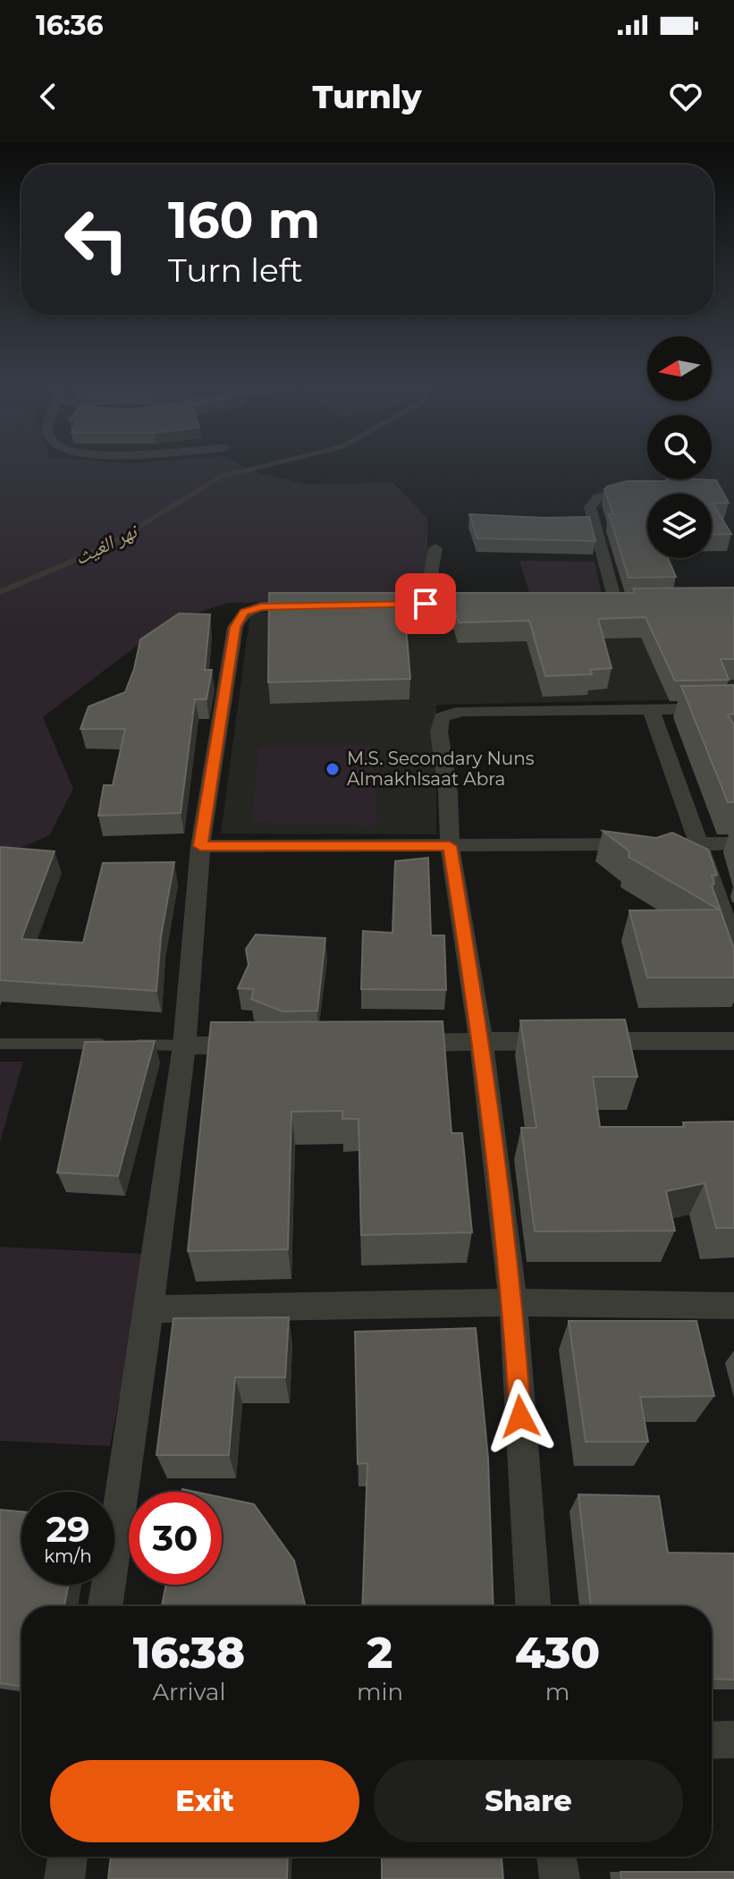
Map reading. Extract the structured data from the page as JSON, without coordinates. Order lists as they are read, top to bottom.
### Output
{
  "water": ["نهر الغيث"],
  "places": ["M.S. Secondary Nuns Almakhlsaat Abra"],
  "north": "left",
  "page": {
    "status": "16:36",
    "header": "Turnly",
    "turn": ["160 m", "Turn left"],
    "speed": "29 km/h",
    "limit": "30",
    "eta": [
      "16:38",
      "Arrival",
      "2",
      "min",
      "430",
      "m"
    ],
    "buttons": ["Exit", "Share"]
  }
}
